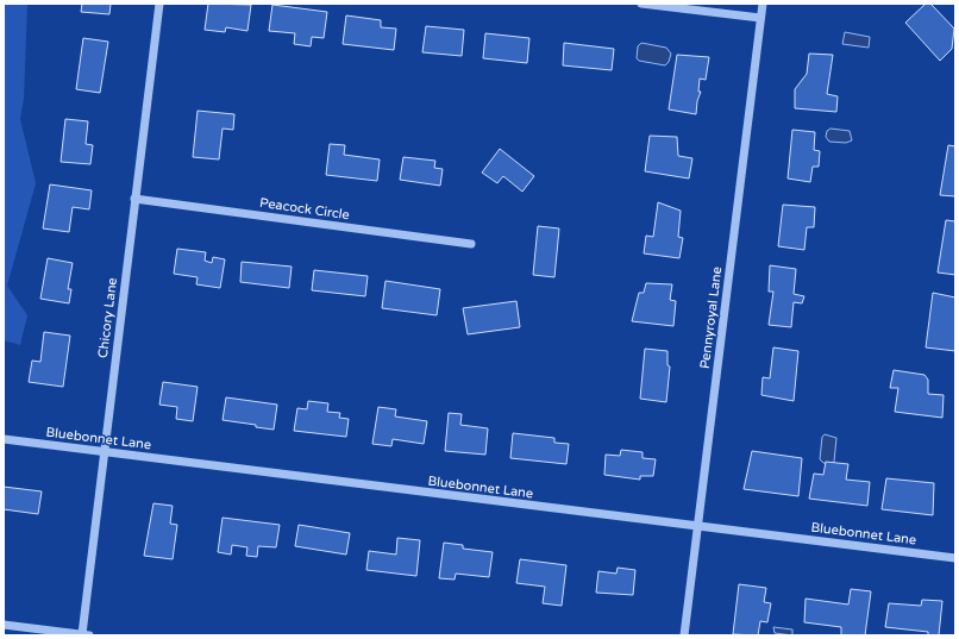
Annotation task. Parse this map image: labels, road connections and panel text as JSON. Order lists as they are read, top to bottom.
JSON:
{
  "streets": {
    "street": [
      "Peacock Circle",
      "Chicory Lane",
      "Pennyroyal Lane",
      "Bluebonnet Lane"
    ]
  },
  "crossings": [
    ["Peacock Circle", "Chicory Lane"],
    ["Chicory Lane", "Bluebonnet Lane"],
    ["Pennyroyal Lane", "Bluebonnet Lane"]
  ]
}
